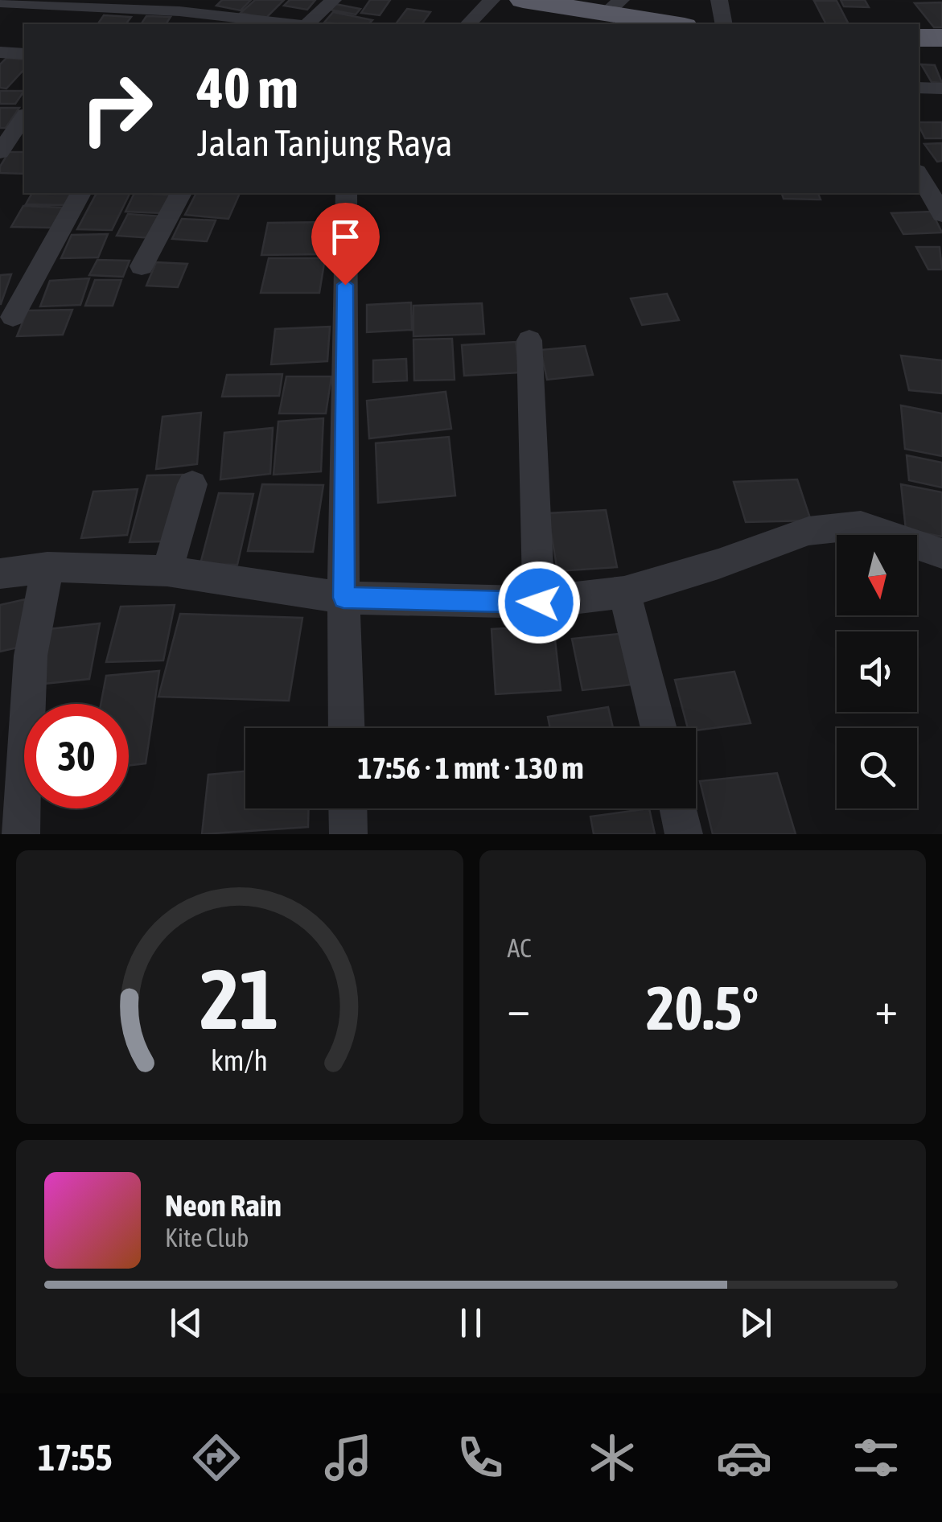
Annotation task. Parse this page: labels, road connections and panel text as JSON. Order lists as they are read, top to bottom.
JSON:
{
  "north": "bottom",
  "page": {
    "turn": ["40 m", "Jalan Tanjung Raya"],
    "limit": "30",
    "trip": "17:56 · 1 mnt · 130 m",
    "tile": "AC",
    "heat": ["−", "20.5°", "+"],
    "song": ["Neon Rain", "Kite Club"],
    "tabs": "17:55",
    "gauge": ["21", "km/h"]
  }
}
